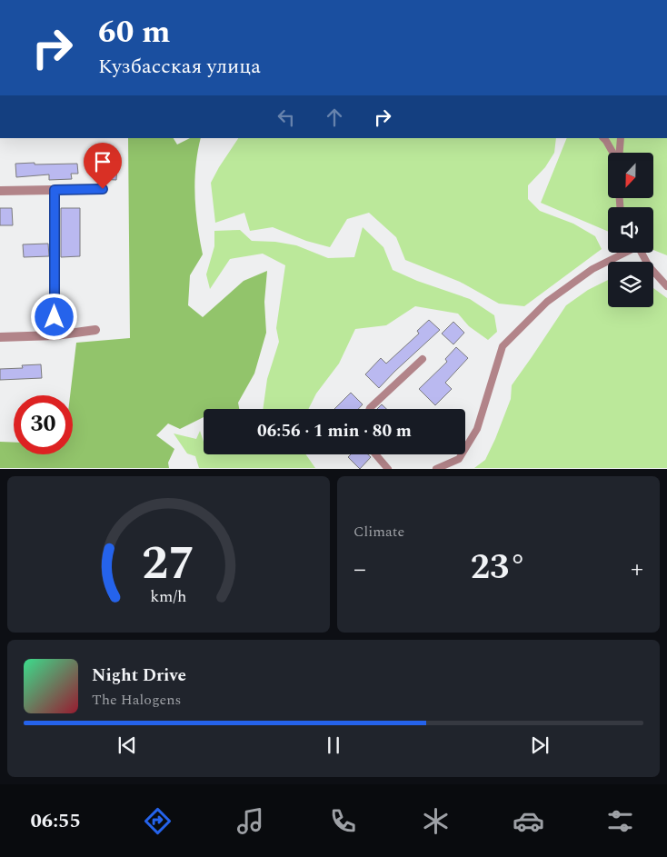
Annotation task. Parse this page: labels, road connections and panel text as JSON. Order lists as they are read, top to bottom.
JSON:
{
  "north": "bottom",
  "page": {
    "turn": ["60 m", "Кузбасская улица"],
    "limit": "30",
    "trip": "06:56 · 1 min · 80 m",
    "tile": "Climate",
    "heat": ["−", "23°", "+"],
    "song": ["Night Drive", "The Halogens"],
    "tabs": "06:55",
    "gauge": ["27", "km/h"]
  }
}
